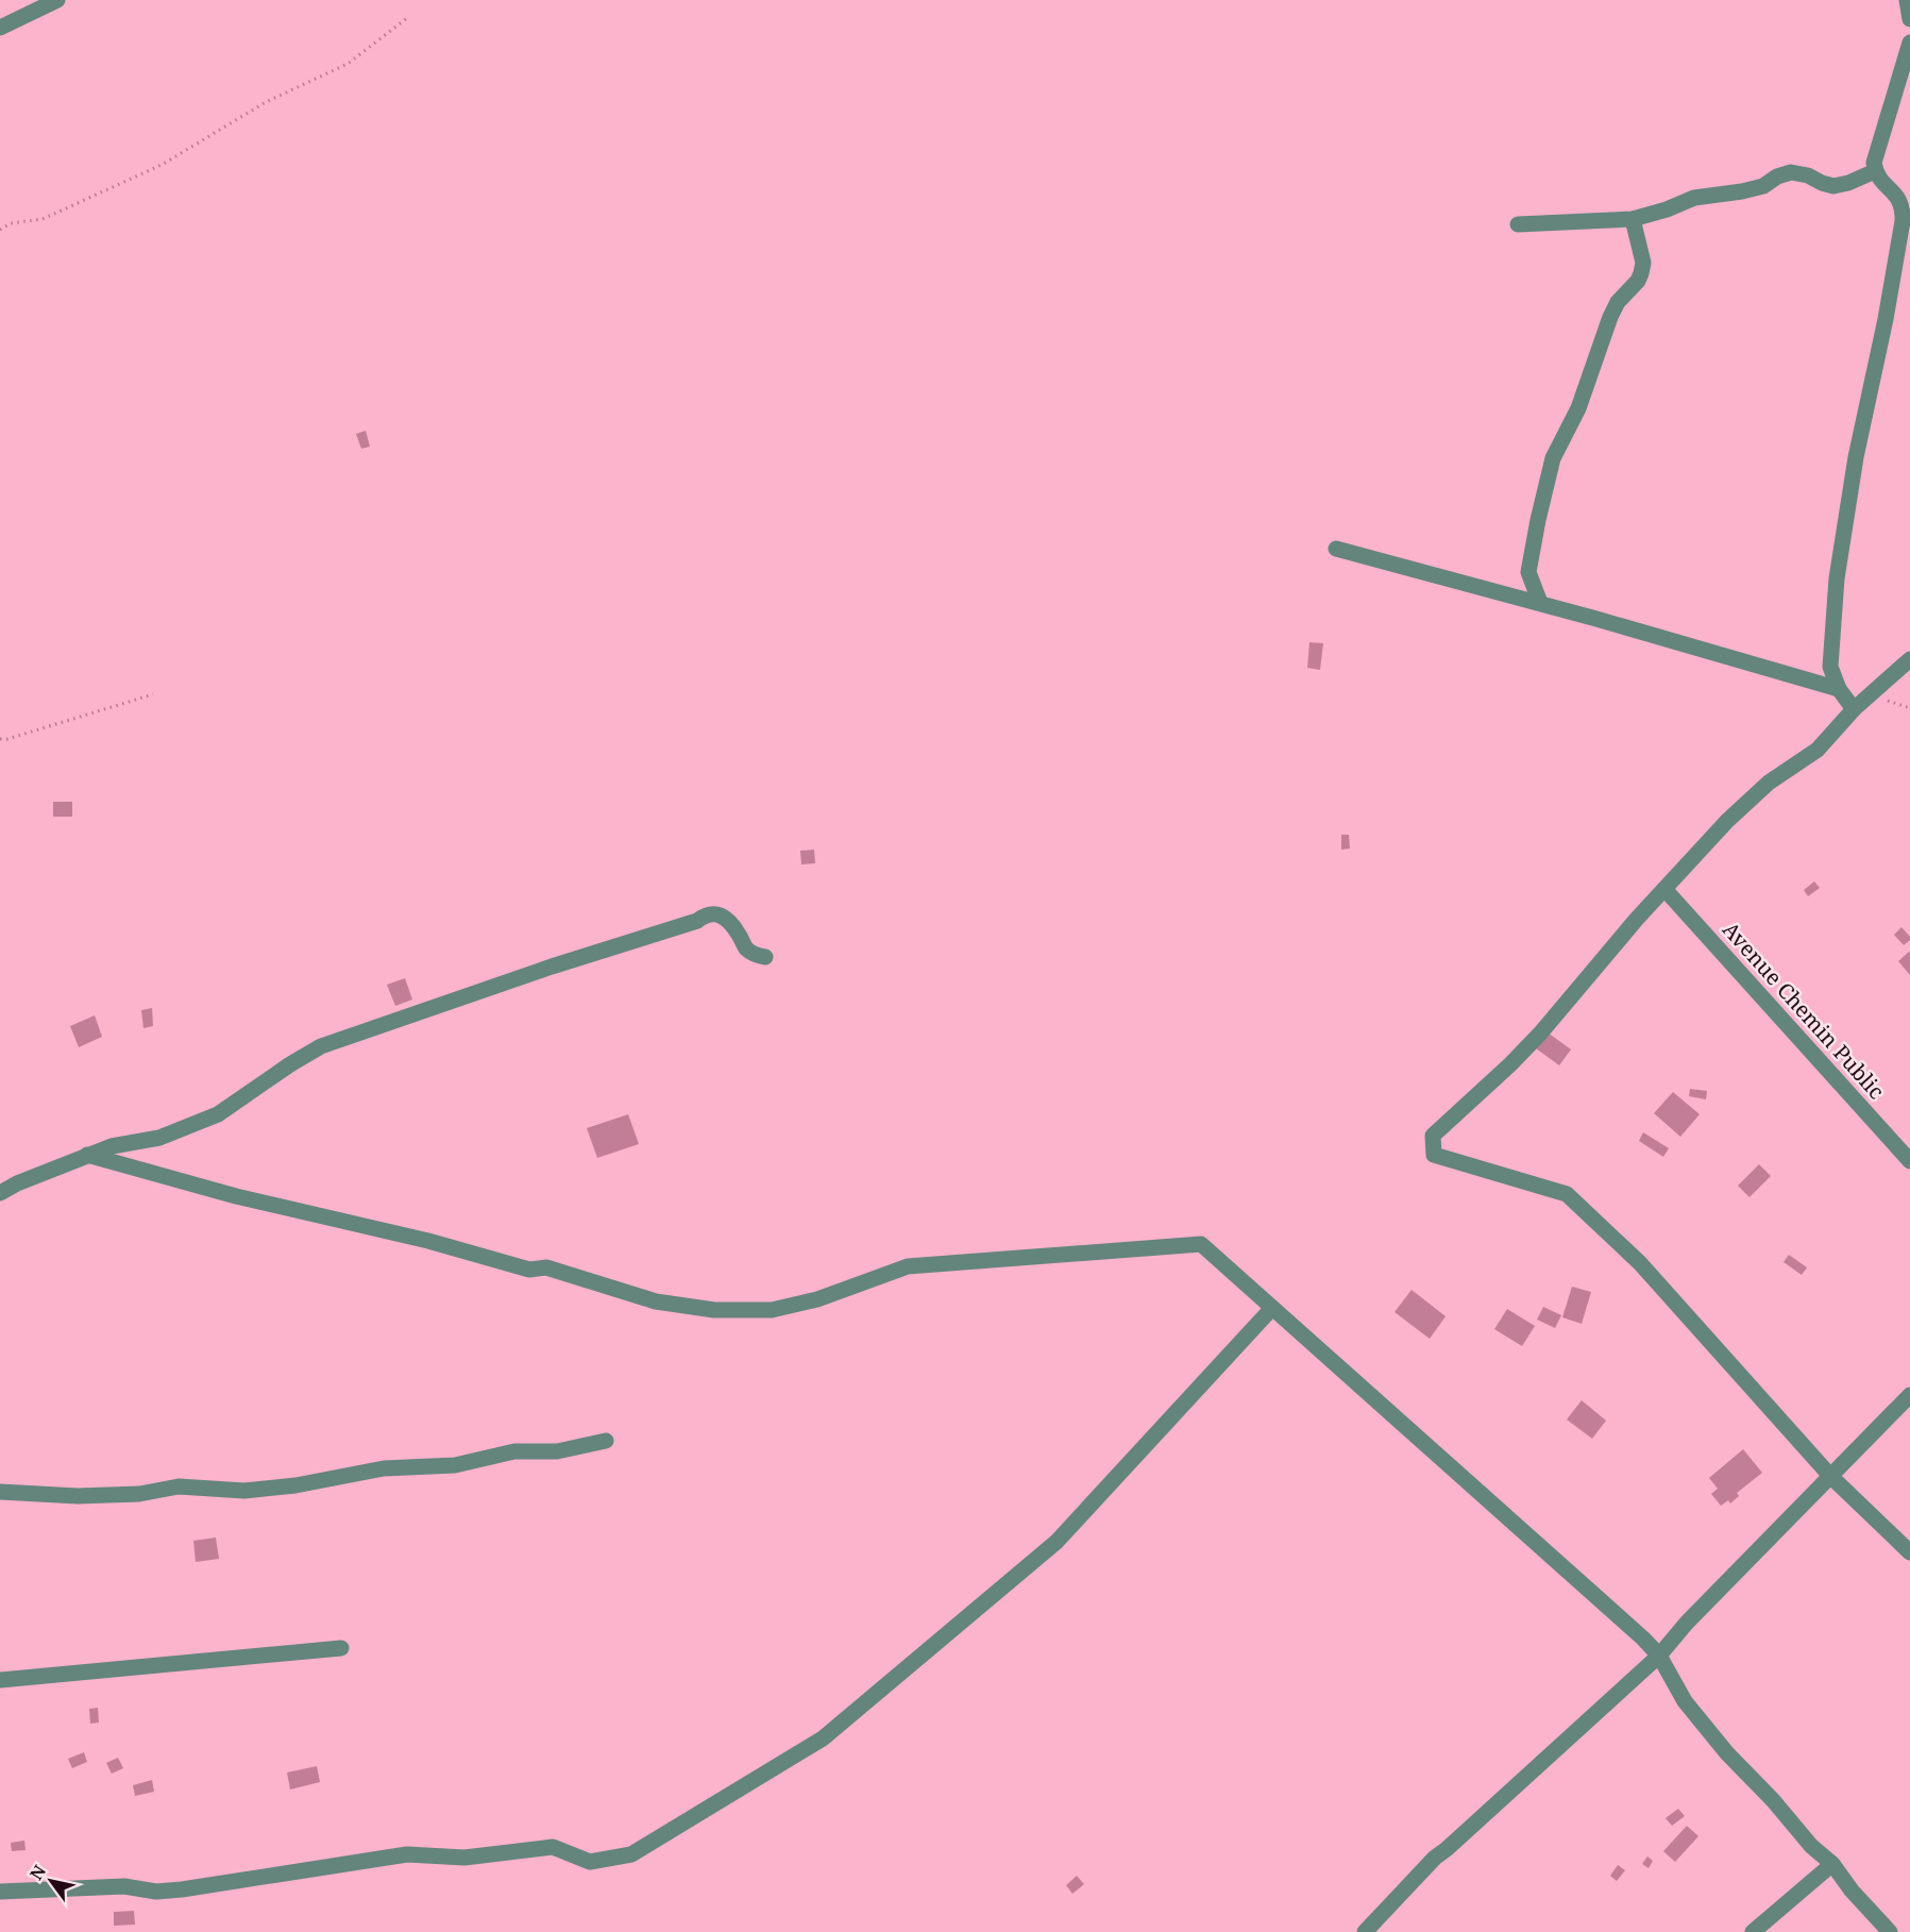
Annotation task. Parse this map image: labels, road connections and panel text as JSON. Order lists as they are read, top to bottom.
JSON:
{
  "streets": {
    "street": ["Avenue Chemin Public"]
  },
  "north": "top left"
}
